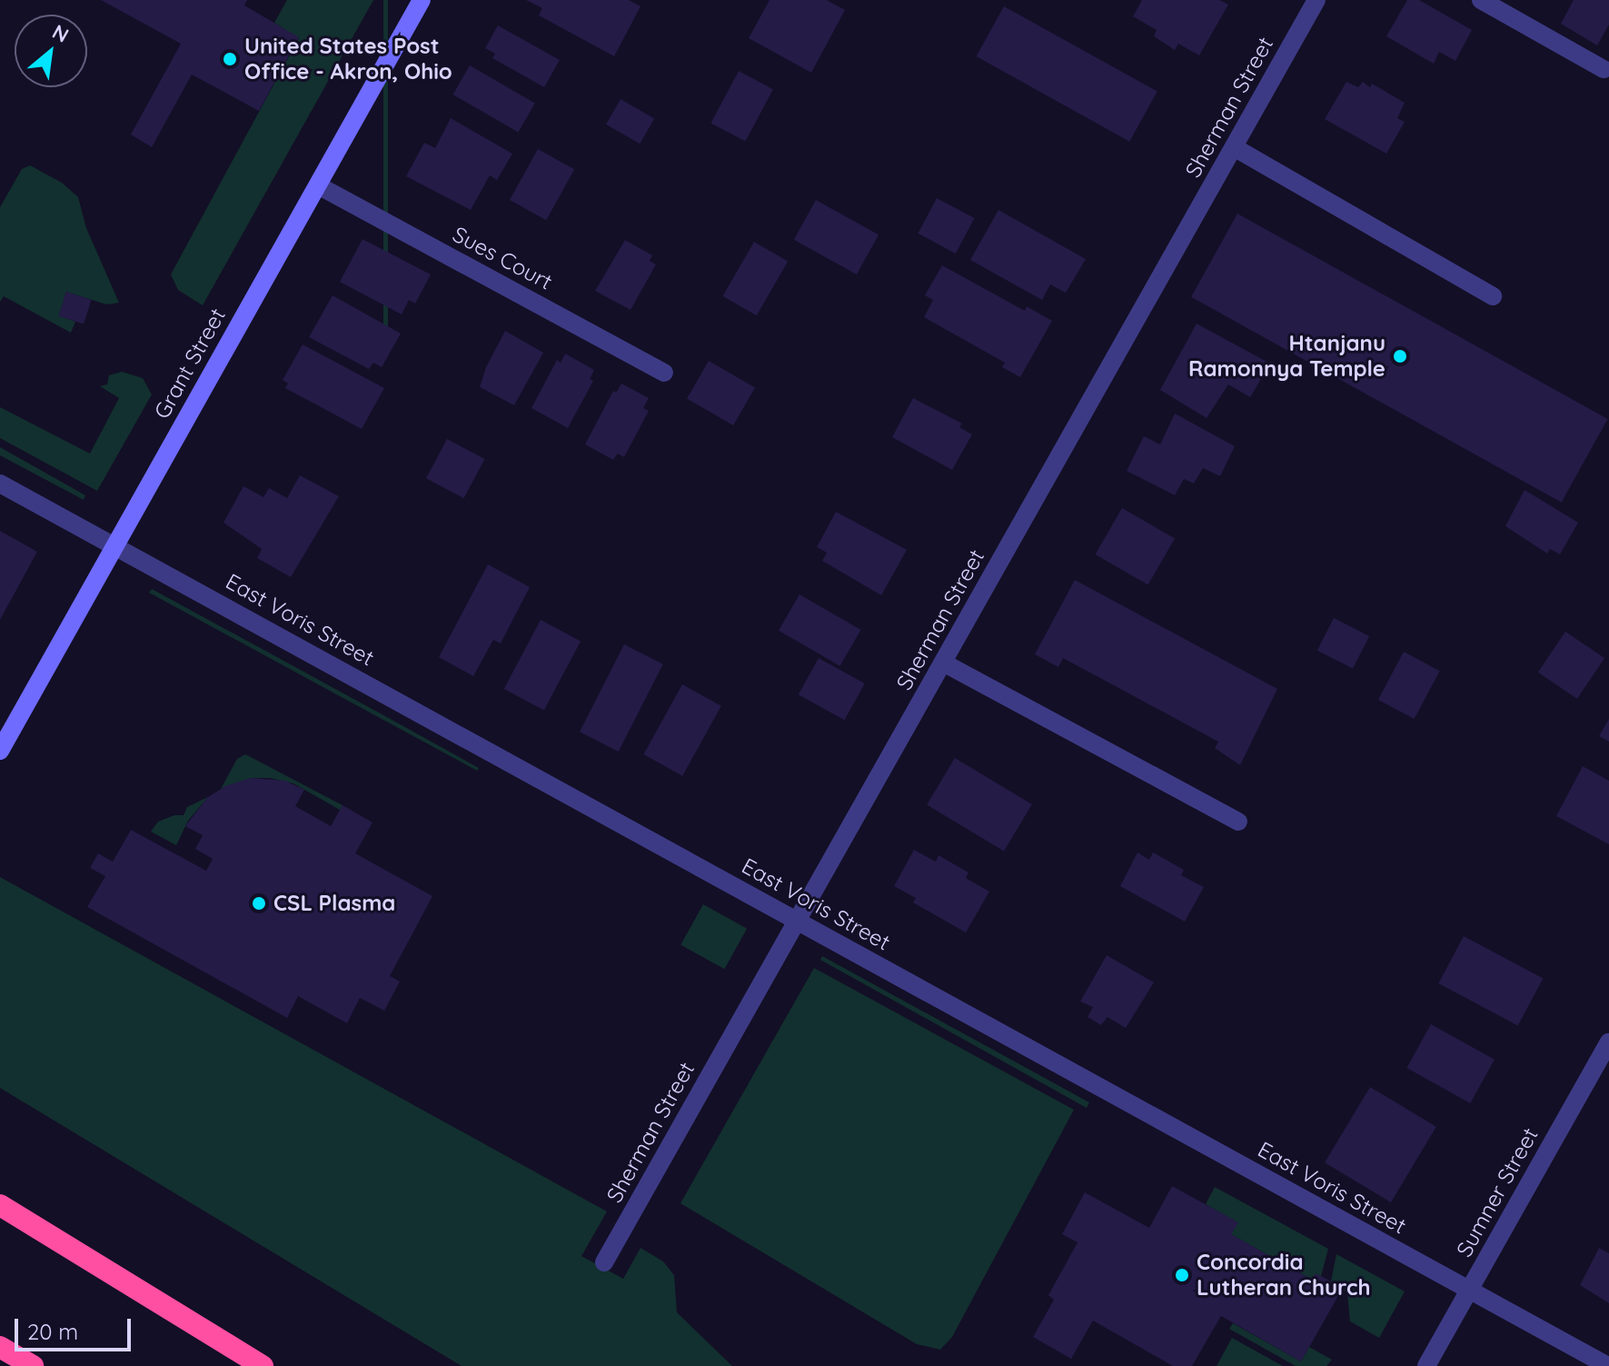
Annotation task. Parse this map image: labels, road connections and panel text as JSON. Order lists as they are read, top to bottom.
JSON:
{
  "streets": {
    "main road": ["Grant Street"],
    "street": [
      "Sherman Street",
      "Sues Court",
      "East Voris Street",
      "Sumner Street"
    ]
  },
  "crossings": [
    ["Sherman Street", "East Voris Street"],
    ["Sues Court", "Grant Street"],
    ["Grant Street", "East Voris Street"],
    ["East Voris Street", "Sumner Street"]
  ],
  "places": [
    "United States Post Office - Akron, Ohio",
    "Htanjanu Ramonnya Temple",
    "CSL Plasma",
    "Concordia Lutheran Church"
  ],
  "scale_bar": "20 m",
  "north": "top right"
}
